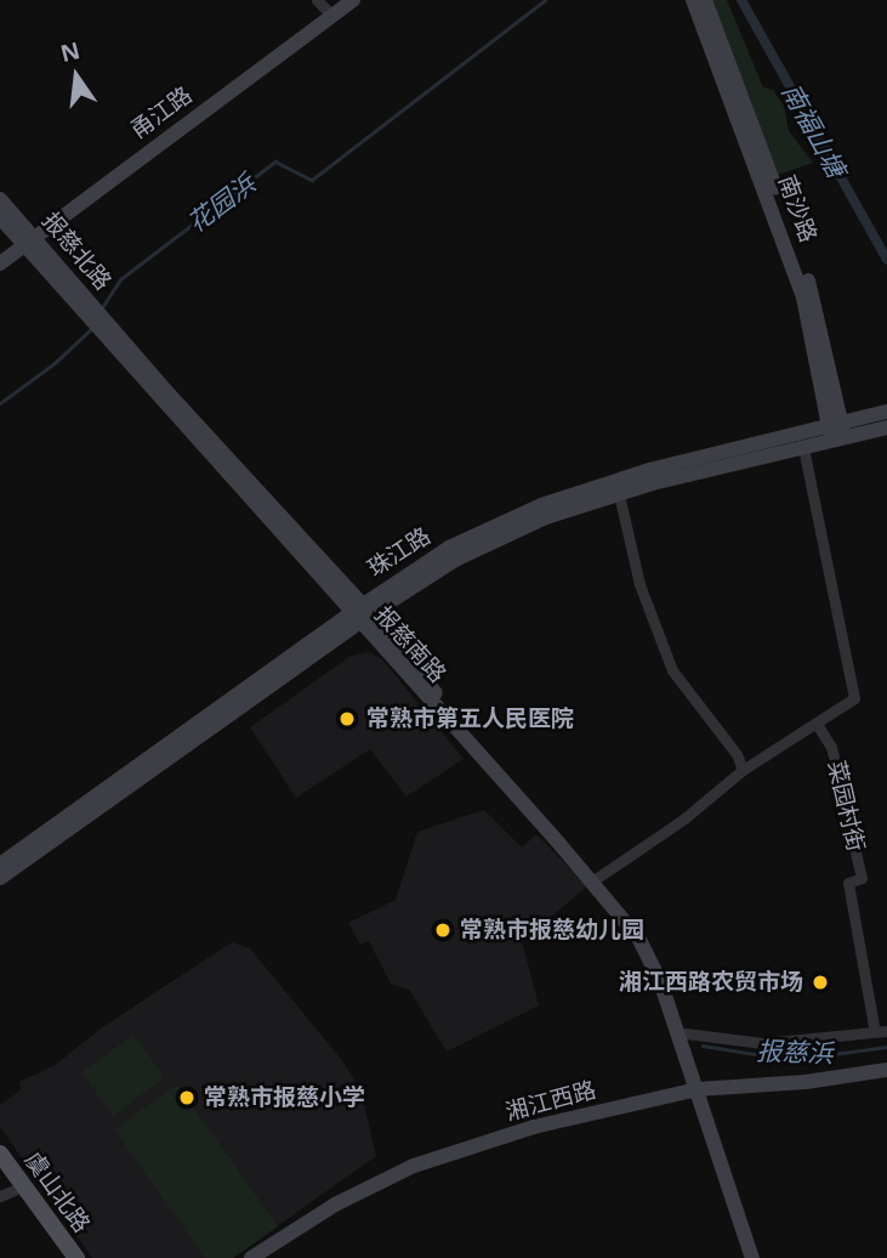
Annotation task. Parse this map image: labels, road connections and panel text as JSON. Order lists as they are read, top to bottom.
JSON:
{
  "streets": {
    "main road": [
      "甬江路",
      "南沙路",
      "报慈北路",
      "珠江路",
      "报慈南路",
      "湘江西路",
      "虞山北路"
    ],
    "street": ["菜园村街"]
  },
  "crossings": [
    ["甬江路", "报慈北路"],
    ["南沙路", "珠江路"],
    ["报慈北路", "报慈南路"],
    ["珠江路", "报慈南路"],
    ["报慈南路", "湘江西路"]
  ],
  "water": ["南福山塘", "花园浜", "报慈浜"],
  "places": [
    "常熟市第五人民医院",
    "常熟市报慈幼儿园",
    "湘江西路农贸市场",
    "常熟市报慈小学"
  ],
  "north": "top"
}
